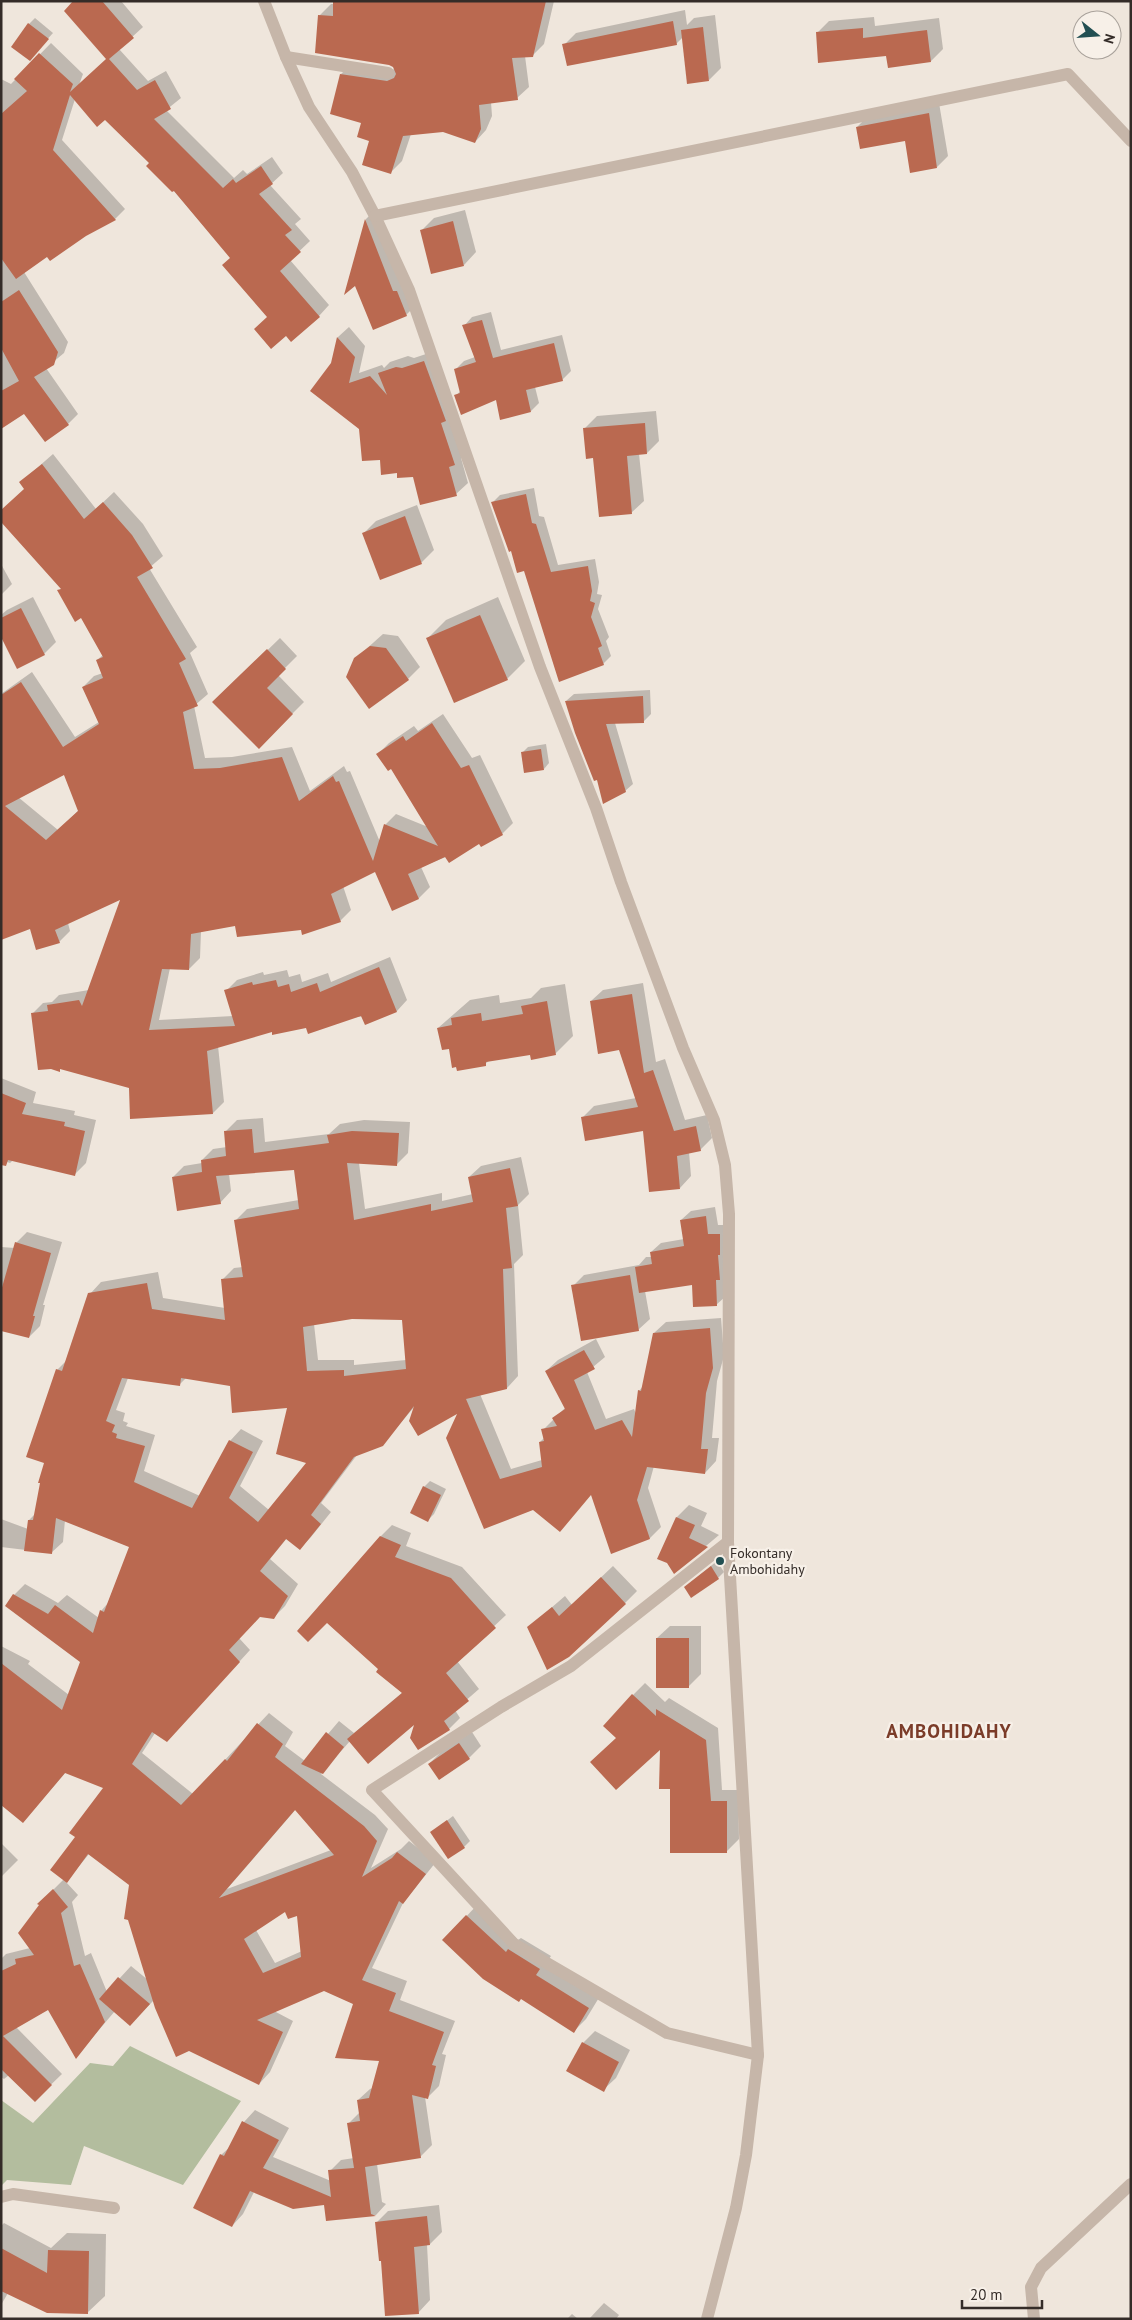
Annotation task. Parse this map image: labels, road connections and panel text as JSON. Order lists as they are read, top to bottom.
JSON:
{
  "districts": ["AMBOHIDAHY"],
  "places": ["Fokontany Ambohidahy"],
  "scale_bar": "20 m",
  "north": "right"
}
